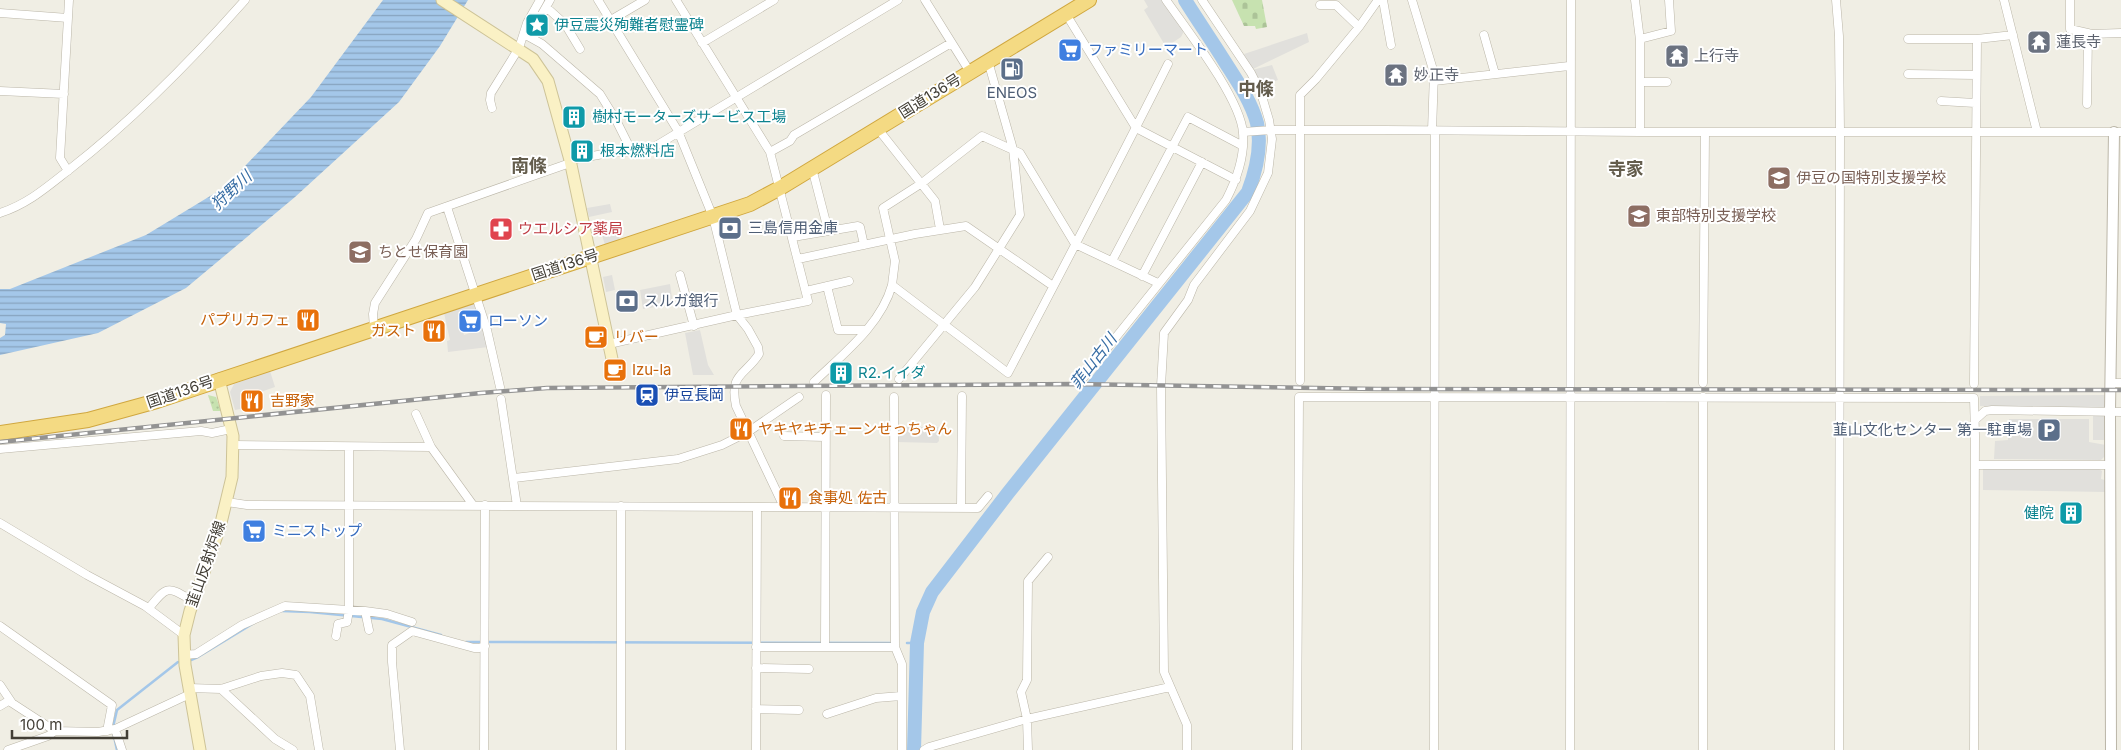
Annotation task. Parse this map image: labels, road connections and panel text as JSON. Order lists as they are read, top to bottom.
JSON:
{
  "streets": {
    "highway": ["国道136号"],
    "main road": ["韮山反射炉線"]
  },
  "crossings": [
    ["国道136号", "韮山反射炉線"]
  ],
  "districts": ["中條", "南條", "寺家"],
  "water": ["狩野川", "菲山古川"],
  "places": {
    "place": ["伊豆震災殉難者慰霊碑"],
    "temple": ["蓮長寺", "上行寺", "妙正寺"],
    "supermarket": ["ファミリーマート", "ローソン", "ミニストップ"],
    "fuel station": ["ENEOS"],
    "building": [
      "樹村モーターズサービス工場",
      "根本燃料店",
      "R2.イイダ",
      "健院"
    ],
    "school or university": ["伊豆の国特別支援学校", "東部特別支援学校", "ちとせ保育園"],
    "bank": ["三島信用金庫", "スルガ銀行"],
    "pharmacy": ["ウエルシア薬局"],
    "restaurant": [
      "パプリカフェ",
      "ガスト",
      "吉野家",
      "ヤキヤキチェーンせっちゃん",
      "食事処 佐古"
    ],
    "cafe": ["リバー", "Izu-la"],
    "station": ["伊豆長岡"],
    "parking": ["韮山文化センター 第一駐車場"]
  },
  "scale_bar": "100 m"
}
